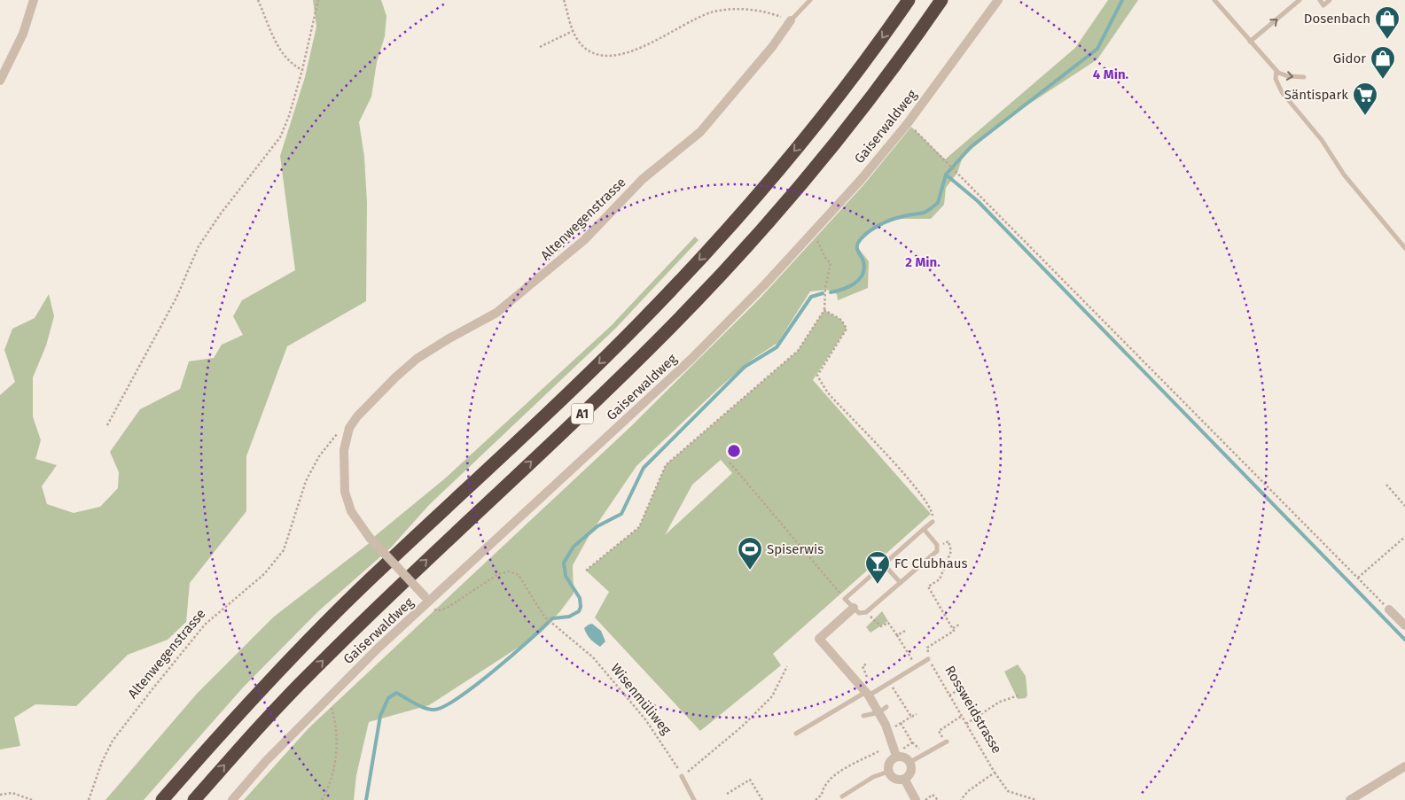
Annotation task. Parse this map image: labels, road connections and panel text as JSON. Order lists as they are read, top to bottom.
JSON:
{
  "streets": {
    "highway": ["A1"],
    "street": ["Gaiserwaldweg", "Altenwegenstrasse"],
    "lane": ["Rossweidstrasse"],
    "path": ["Wisenmüliweg"]
  },
  "crossings": [
    ["Gaiserwaldweg", "Altenwegenstrasse"],
    ["Gaiserwaldweg", "Wisenmüliweg"],
    ["Altenwegenstrasse", "Wisenmüliweg"]
  ],
  "places": {
    "shop": ["Dosenbach", "Gidor"],
    "supermarket": ["Säntispark"],
    "sports": ["Spiserwis"],
    "bar": ["FC Clubhaus"]
  },
  "rings": ["4 Min.", "2 Min."]
}
